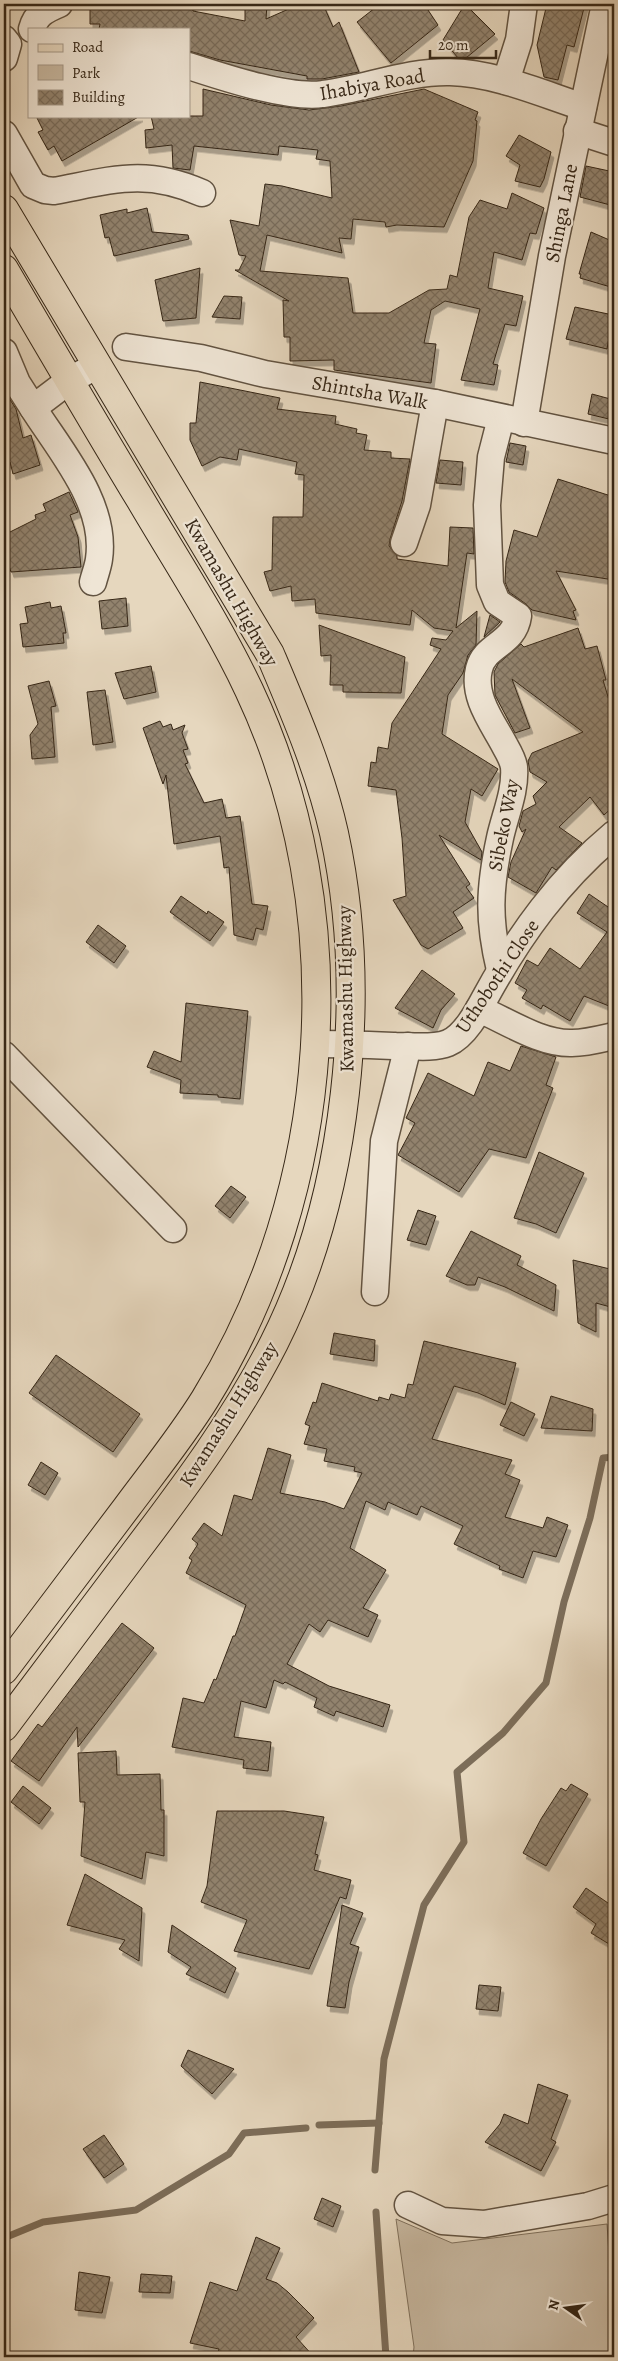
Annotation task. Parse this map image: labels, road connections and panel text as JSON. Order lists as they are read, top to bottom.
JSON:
{
  "streets": {
    "main road": ["Kwamashu Highway"],
    "street": [
      "Ihabiya Road",
      "Shinga Lane",
      "Shintsha Walk",
      "Sibeko Way",
      "Uthobothi Close"
    ]
  },
  "crossings": [
    ["Ihabiya Road", "Shinga Lane"],
    ["Shinga Lane", "Shintsha Walk"],
    ["Shinga Lane", "Sibeko Way"],
    ["Shintsha Walk", "Sibeko Way"],
    ["Kwamashu Highway", "Uthobothi Close"],
    ["Sibeko Way", "Uthobothi Close"]
  ],
  "legend": ["Road", "Park", "Building"],
  "scale_bar": "20 m",
  "north": "left"
}
